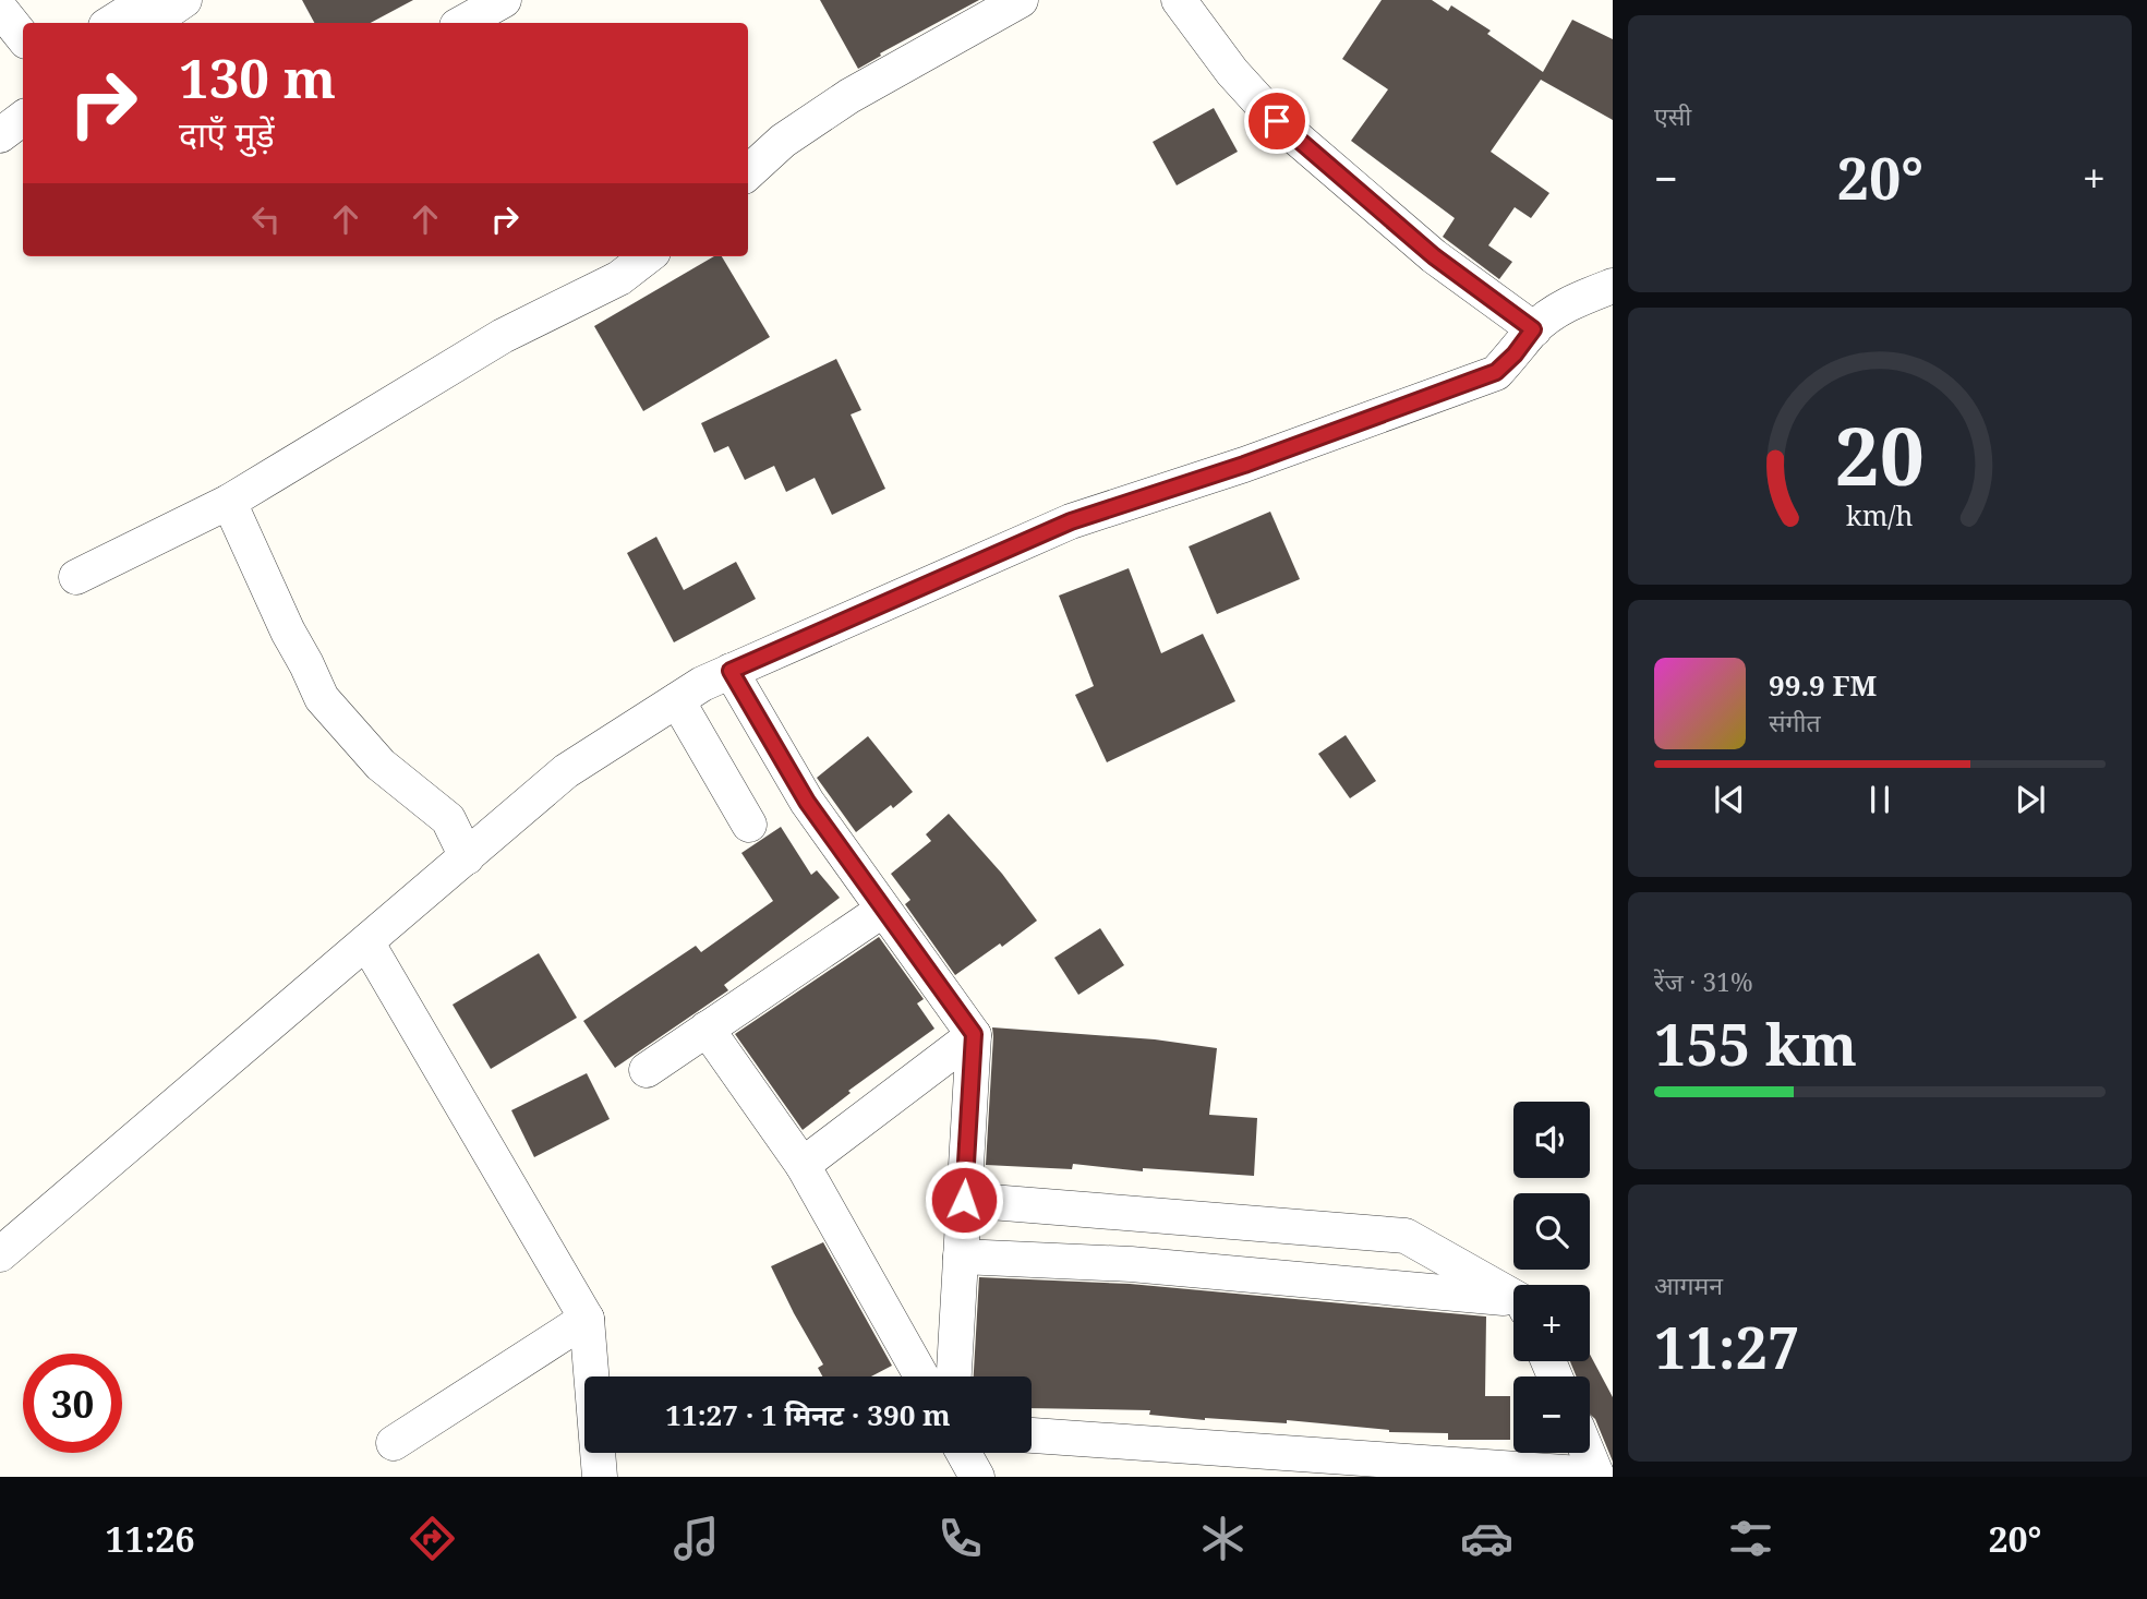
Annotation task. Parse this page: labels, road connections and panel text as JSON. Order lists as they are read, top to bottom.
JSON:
{
  "page": {
    "tile": [
      "एसी",
      ["रेंज · 31%", "155 km"],
      ["आगमन", "11:27"]
    ],
    "turn": ["130 m", "दाएँ मुड़ें"],
    "heat": ["−", "20°", "+"],
    "song": ["99.9 FM", "संगीत"],
    "map_buttons": ["+", "−"],
    "limit": "30",
    "trip": "11:27 · 1 मिनट · 390 m",
    "tabs": ["11:26", "20°"],
    "gauge": ["20", "km/h"]
  }
}
